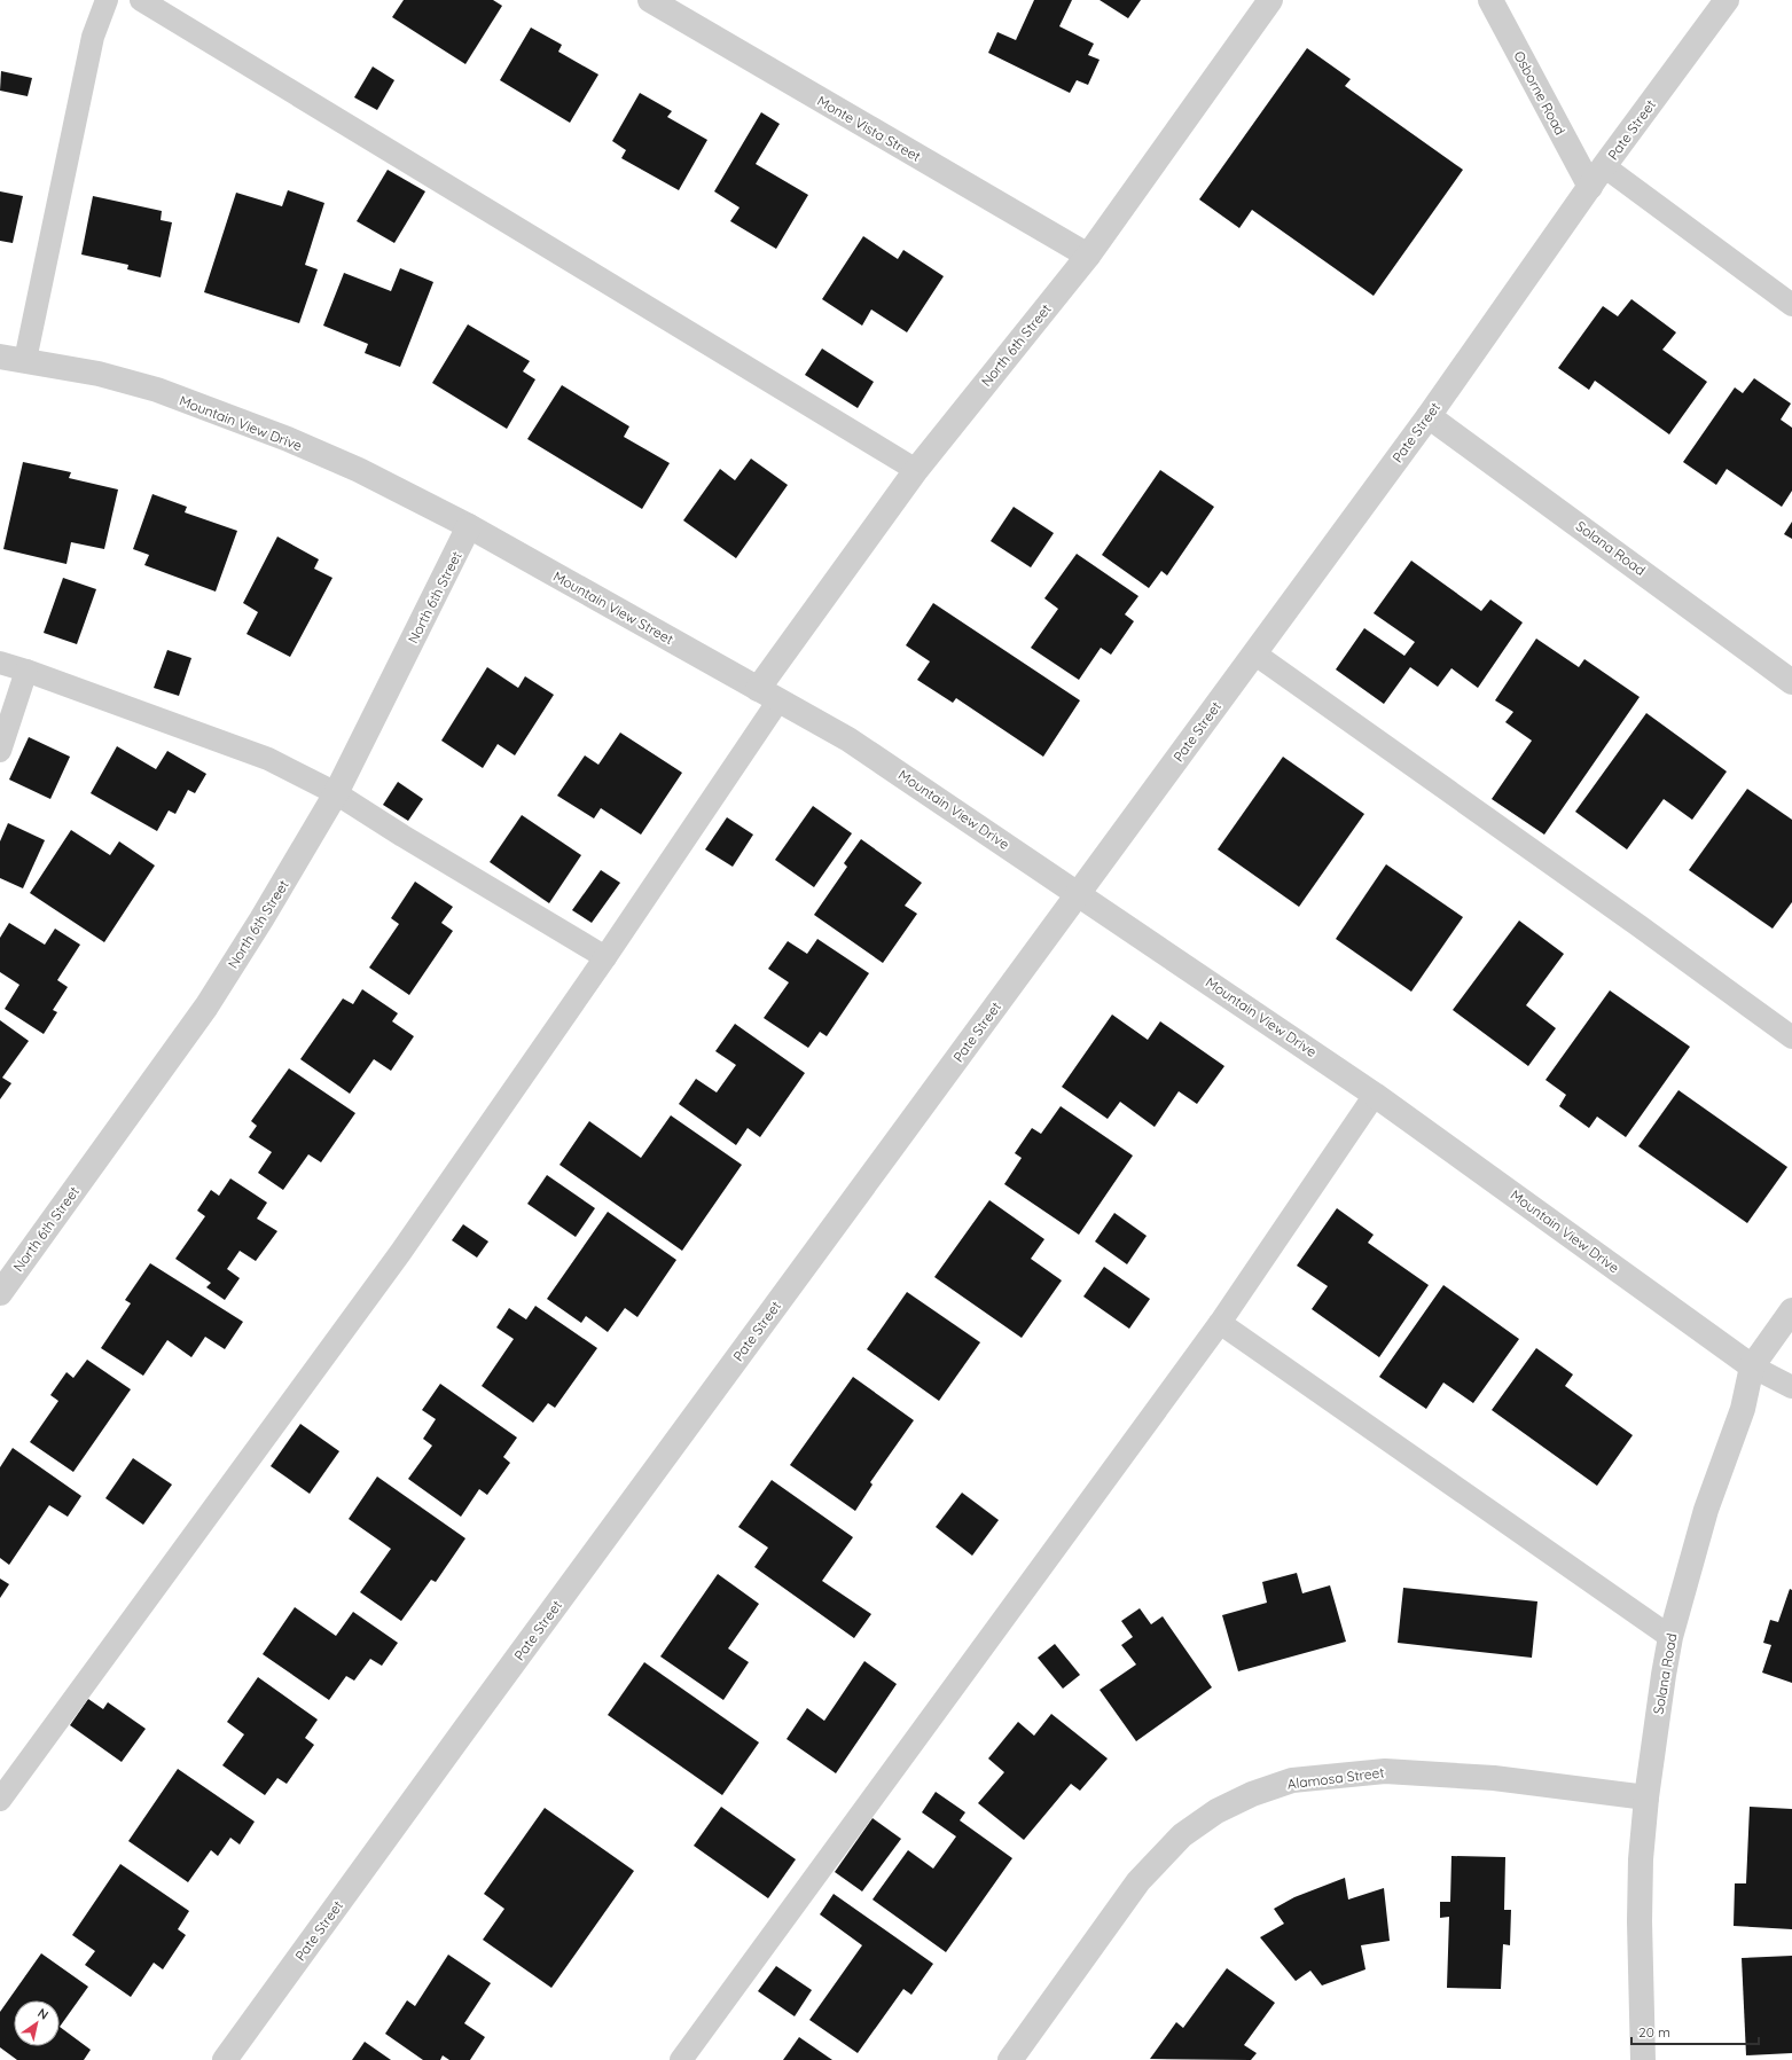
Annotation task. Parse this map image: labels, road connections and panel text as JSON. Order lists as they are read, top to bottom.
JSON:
{
  "streets": {
    "street": [
      "Osborne Road",
      "Monte Vista Street",
      "Pate Street",
      "North 6th Street",
      "Mountain View Drive",
      "Solana Road",
      "Mountain View Street",
      "Alamosa Street"
    ]
  },
  "crossings": [
    ["Osborne Road", "Pate Street"],
    ["Monte Vista Street", "North 6th Street"],
    ["Pate Street", "Mountain View Drive"],
    ["Pate Street", "Solana Road"],
    ["North 6th Street", "Mountain View Drive"],
    ["North 6th Street", "Mountain View Street"],
    ["Mountain View Drive", "Solana Road"],
    ["Mountain View Drive", "Mountain View Street"],
    ["Solana Road", "Alamosa Street"]
  ],
  "scale_bar": "20 m",
  "north": "top right"
}
